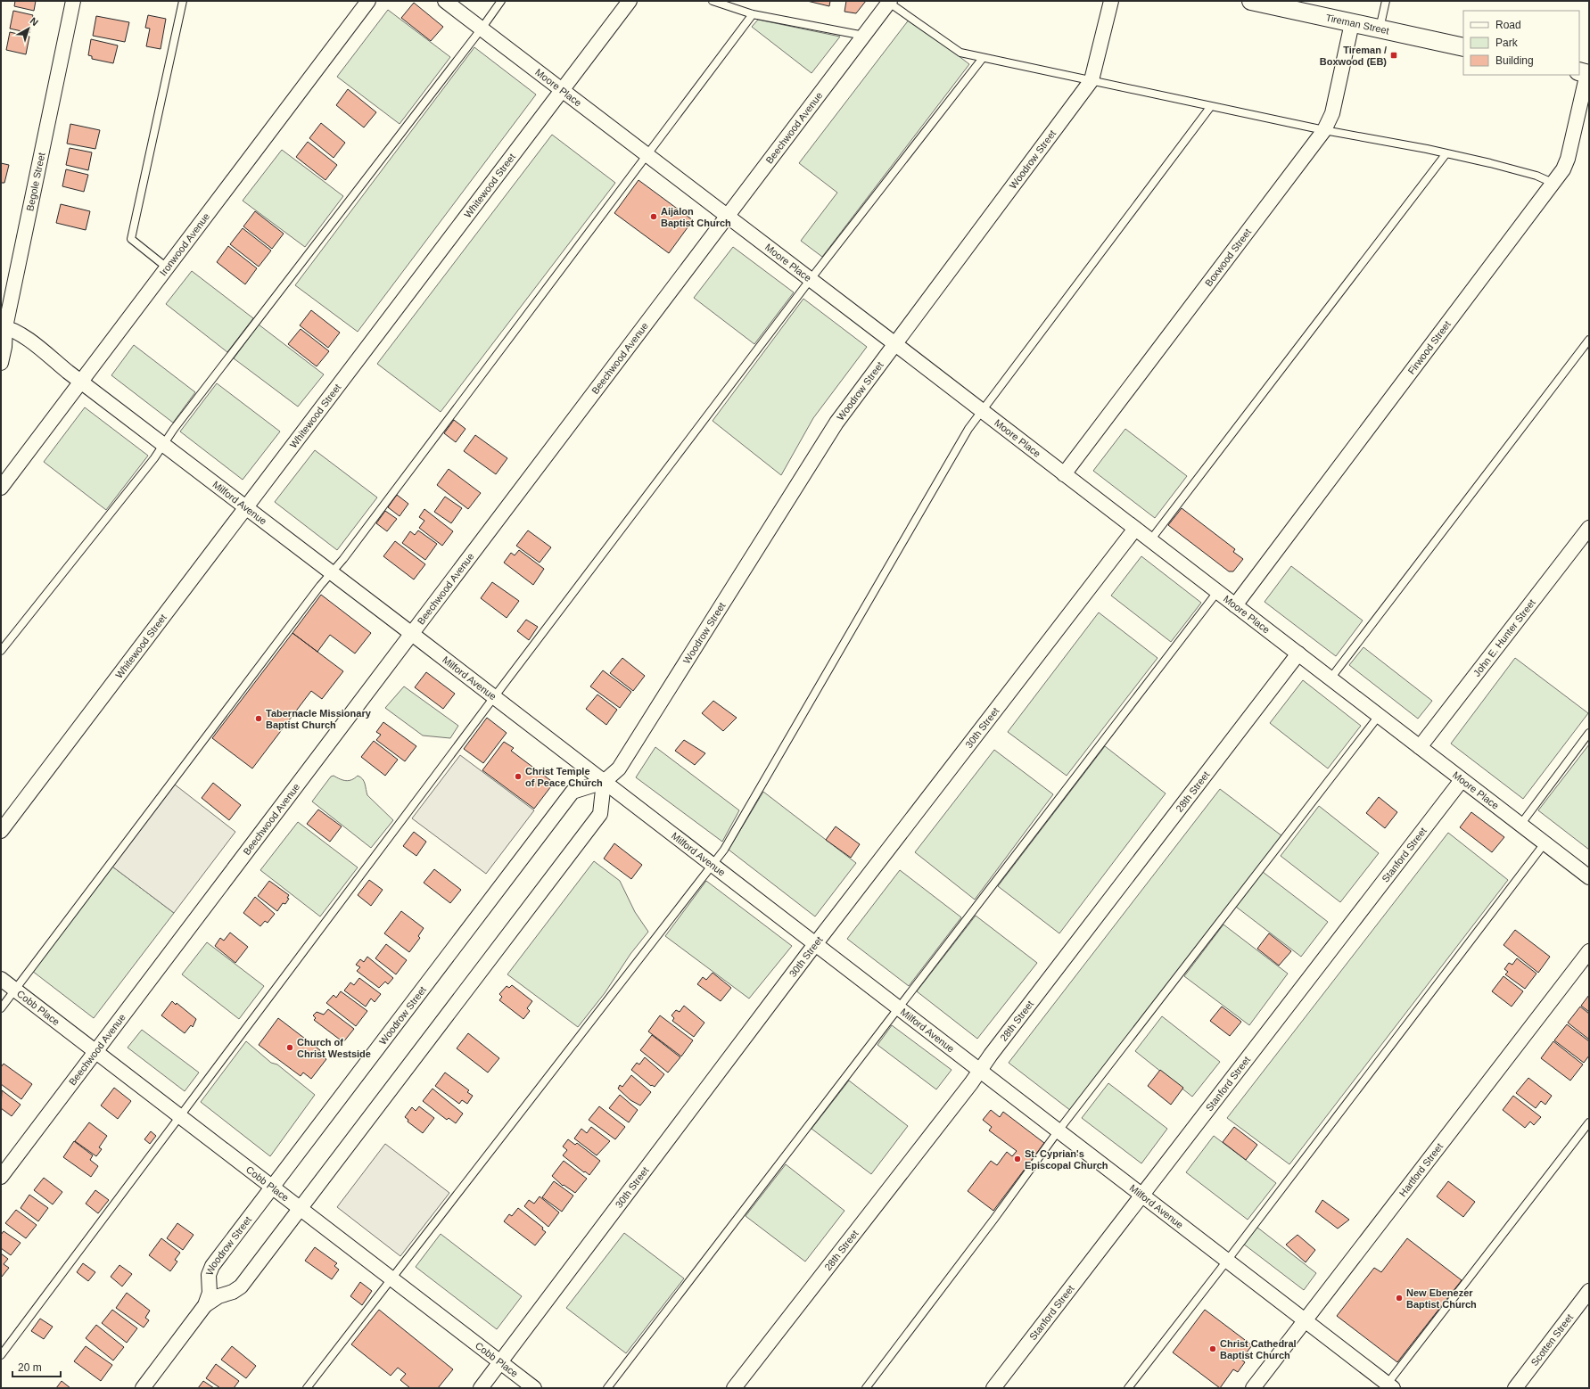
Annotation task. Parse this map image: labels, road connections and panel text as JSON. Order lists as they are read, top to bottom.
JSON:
{
  "streets": {
    "street": [
      "Tireman Street",
      "Moore Place",
      "Beechwood Avenue",
      "Woodrow Street",
      "Begole Street",
      "Whitewood Street",
      "Ironwood Avenue",
      "Boxwood Street",
      "Firwood Street",
      "Milford Avenue",
      "John E. Hunter Street",
      "30th Street",
      "28th Street",
      "Stanford Street",
      "Cobb Place",
      "Hartford Street",
      "Scotten Street"
    ]
  },
  "crossings": [
    ["Tireman Street", "Boxwood Street"],
    ["Moore Place", "Beechwood Avenue"],
    ["Moore Place", "Woodrow Street"],
    ["Moore Place", "Whitewood Street"],
    ["Moore Place", "Boxwood Street"],
    ["Moore Place", "Firwood Street"],
    ["Moore Place", "John E. Hunter Street"],
    ["Moore Place", "30th Street"],
    ["Moore Place", "28th Street"],
    ["Moore Place", "Stanford Street"],
    ["Beechwood Avenue", "Milford Avenue"],
    ["Beechwood Avenue", "Cobb Place"],
    ["Woodrow Street", "Milford Avenue"],
    ["Woodrow Street", "Cobb Place"],
    ["Begole Street", "Milford Avenue"],
    ["Whitewood Street", "Milford Avenue"],
    ["Ironwood Avenue", "Milford Avenue"],
    ["Milford Avenue", "30th Street"],
    ["Milford Avenue", "28th Street"],
    ["Milford Avenue", "Stanford Street"],
    ["Milford Avenue", "Hartford Street"],
    ["30th Street", "Cobb Place"]
  ],
  "places": {
    "transit": ["Tireman / Boxwood (EB)"],
    "other": [
      "Aijalon Baptist Church",
      "Tabernacle Missionary Baptist Church",
      "Christ Temple of Peace Church",
      "Church of Christ Westside",
      "St. Cyprian's Episcopal Church",
      "New Ebenezer Baptist Church",
      "Christ Cathedral Baptist Church"
    ]
  },
  "legend": ["Road", "Park", "Building"],
  "scale_bar": "20 m",
  "north": "top right"
}
